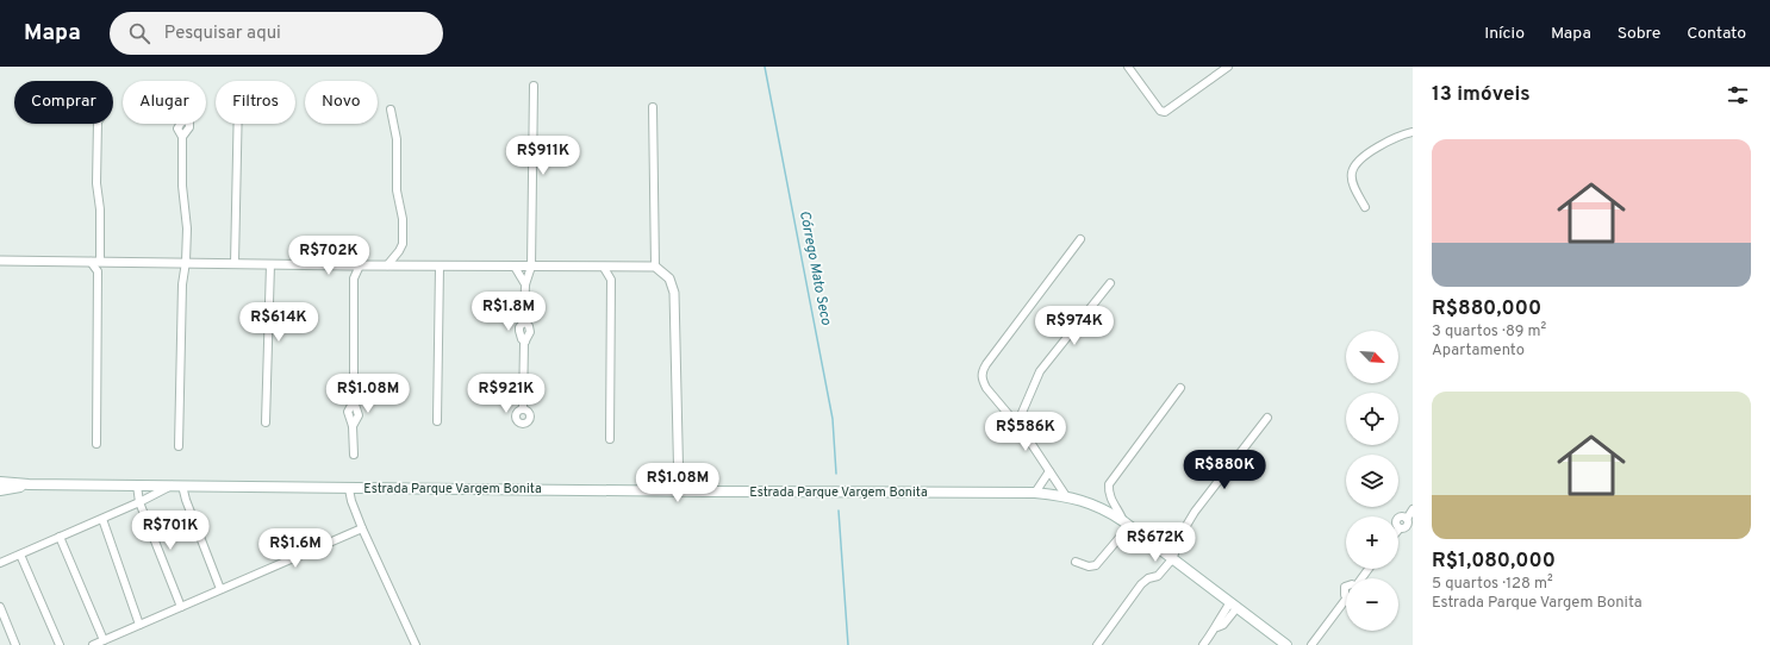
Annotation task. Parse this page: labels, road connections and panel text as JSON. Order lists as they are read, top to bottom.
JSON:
{
  "streets": {
    "main road": ["Estrada Parque Vargem Bonita"]
  },
  "water": ["Córrego Mato Seco"],
  "north": "bottom right",
  "page": {
    "header": "Mapa",
    "search": "Pesquisar aqui",
    "nav": [
      "Início",
      "Mapa",
      "Sobre",
      "Contato"
    ],
    "heading": "13 imóveis",
    "chip": [
      "Comprar",
      "Alugar",
      "Filtros",
      "Novo"
    ],
    "list": [
      {
        "name": "R$880,000",
        "note": "3 quartos · 89 m² · Apartamento"
      },
      {
        "name": "R$1,080,000",
        "note": "5 quartos · 128 m² · Estrada Parque Vargem Bonita"
      }
    ],
    "price": [
      "R$911K",
      "R$702K",
      "R$1.8M",
      "R$614K",
      "R$974K",
      "R$1.08M",
      "R$921K",
      "R$586K",
      "R$880K",
      "R$1.08M",
      "R$701K",
      "R$672K",
      "R$1.6M"
    ],
    "map_buttons": ["+", "−"]
  }
}
